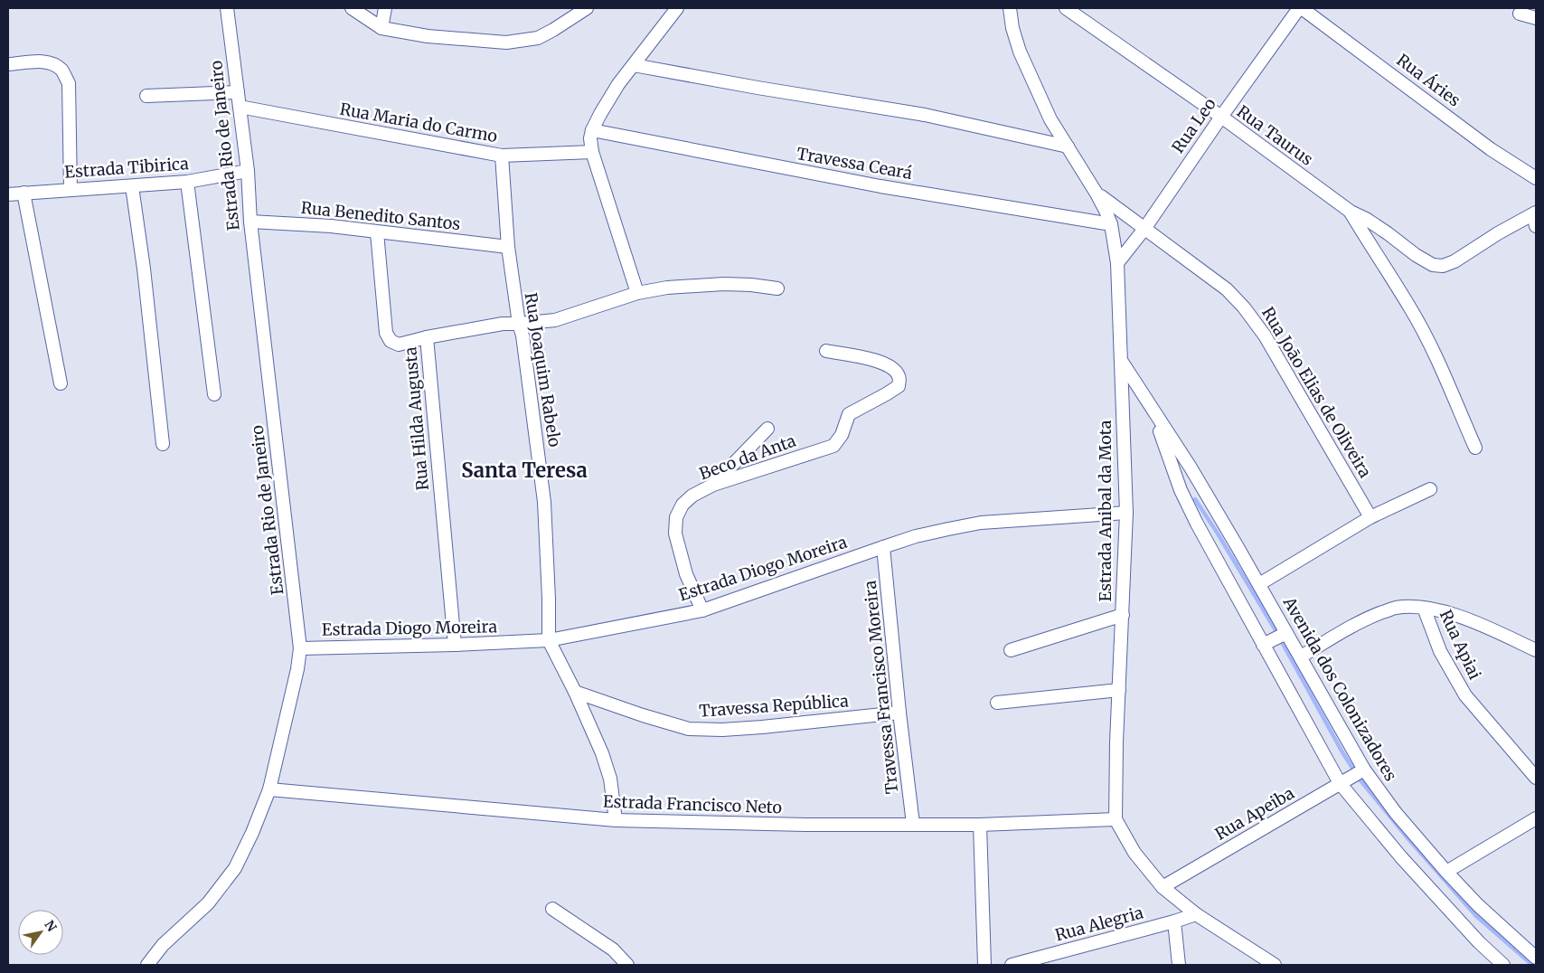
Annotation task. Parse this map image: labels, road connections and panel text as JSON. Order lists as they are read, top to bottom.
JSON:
{
  "streets": {
    "street": [
      "Rua Áries",
      "Rua Maria do Carmo",
      "Rua Leo",
      "Rua Taurus",
      "Estrada Rio de Janeiro",
      "Travessa Ceará",
      "Estrada Tibirica",
      "Rua Benedito Santos",
      "Rua Joaquim Rabelo",
      "Rua Joāo Elias de Oliveira",
      "Rua Hilda Augusta",
      "Beco da Anta",
      "Estrada Anibal da Mota",
      "Estrada Diogo Moreira",
      "Rua Apiai",
      "Travessa Francisco Moreira",
      "Avenida dos Colonizadores",
      "Travessa República",
      "Estrada Francisco Neto",
      "Rua Apeiba",
      "Rua Alegria"
    ]
  },
  "crossings": [
    ["Rua Áries", "Rua Leo"],
    ["Rua Maria do Carmo", "Estrada Rio de Janeiro"],
    ["Rua Maria do Carmo", "Rua Joaquim Rabelo"],
    ["Rua Leo", "Rua Taurus"],
    ["Rua Leo", "Rua Joāo Elias de Oliveira"],
    ["Rua Leo", "Estrada Anibal da Mota"],
    ["Estrada Rio de Janeiro", "Estrada Tibirica"],
    ["Estrada Rio de Janeiro", "Rua Benedito Santos"],
    ["Estrada Rio de Janeiro", "Estrada Diogo Moreira"],
    ["Estrada Rio de Janeiro", "Estrada Francisco Neto"],
    ["Travessa Ceará", "Estrada Anibal da Mota"],
    ["Rua Benedito Santos", "Rua Joaquim Rabelo"],
    ["Rua Benedito Santos", "Rua Hilda Augusta"],
    ["Rua Joaquim Rabelo", "Estrada Diogo Moreira"],
    ["Rua Joaquim Rabelo", "Travessa República"],
    ["Rua Joaquim Rabelo", "Estrada Francisco Neto"],
    ["Rua Joāo Elias de Oliveira", "Estrada Anibal da Mota"],
    ["Rua Hilda Augusta", "Estrada Diogo Moreira"],
    ["Beco da Anta", "Estrada Diogo Moreira"],
    ["Estrada Anibal da Mota", "Estrada Diogo Moreira"],
    ["Estrada Anibal da Mota", "Avenida dos Colonizadores"],
    ["Estrada Anibal da Mota", "Estrada Francisco Neto"],
    ["Estrada Diogo Moreira", "Travessa Francisco Moreira"],
    ["Travessa Francisco Moreira", "Travessa República"],
    ["Travessa Francisco Moreira", "Estrada Francisco Neto"],
    ["Avenida dos Colonizadores", "Rua Apeiba"]
  ],
  "districts": ["Santa Teresa"],
  "north": "top right"
}
